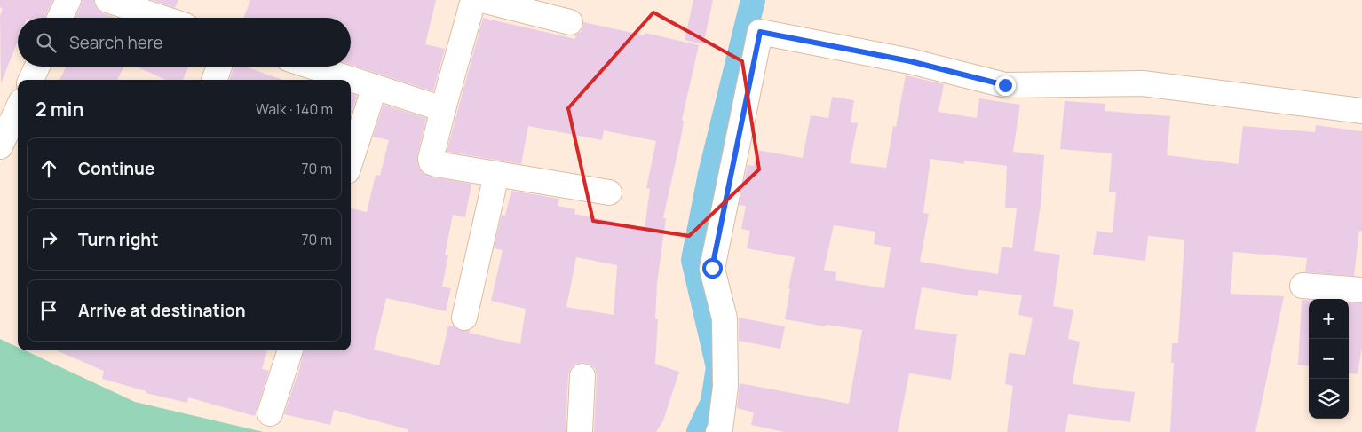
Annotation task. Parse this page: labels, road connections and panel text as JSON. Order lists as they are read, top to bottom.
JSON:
{
  "page": {
    "search": "Search here",
    "heading": ["2 min", "Walk · 140 m"],
    "list": [
      ["Continue", "70 m"],
      ["Turn right", "70 m"],
      "Arrive at destination"
    ],
    "map_buttons": ["+", "−"]
  }
}
